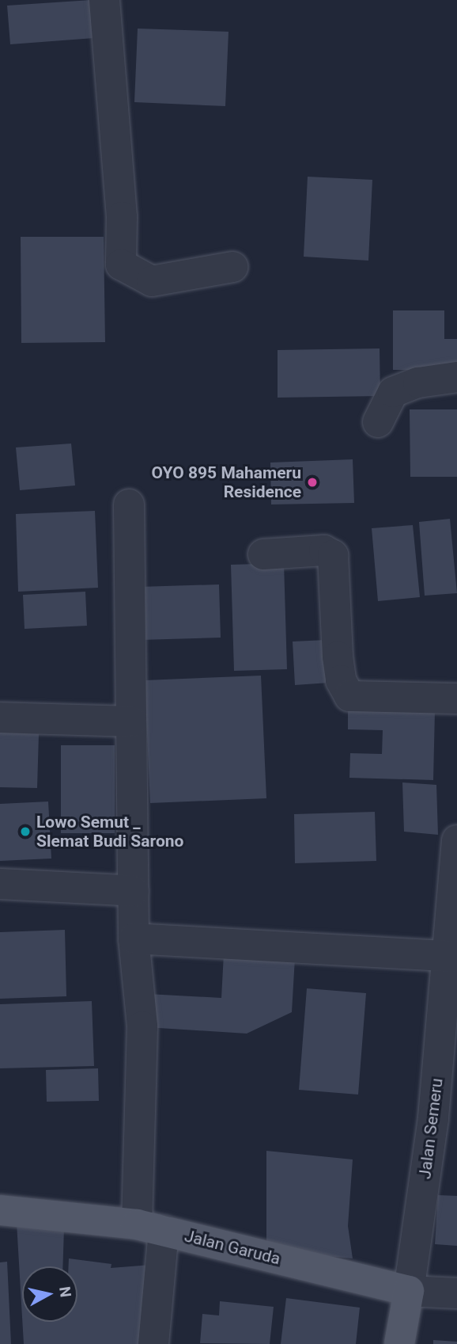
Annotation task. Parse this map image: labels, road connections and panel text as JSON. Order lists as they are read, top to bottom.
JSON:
{
  "streets": {
    "main road": ["Jalan Garuda"],
    "street": ["Jalan Semeru"]
  },
  "crossings": [
    ["Jalan Semeru", "Jalan Garuda"]
  ],
  "places": ["OYO 895 Mahameru Residence", "Lowo Semut _ Slemat Budi Sarono"],
  "north": "right"
}
